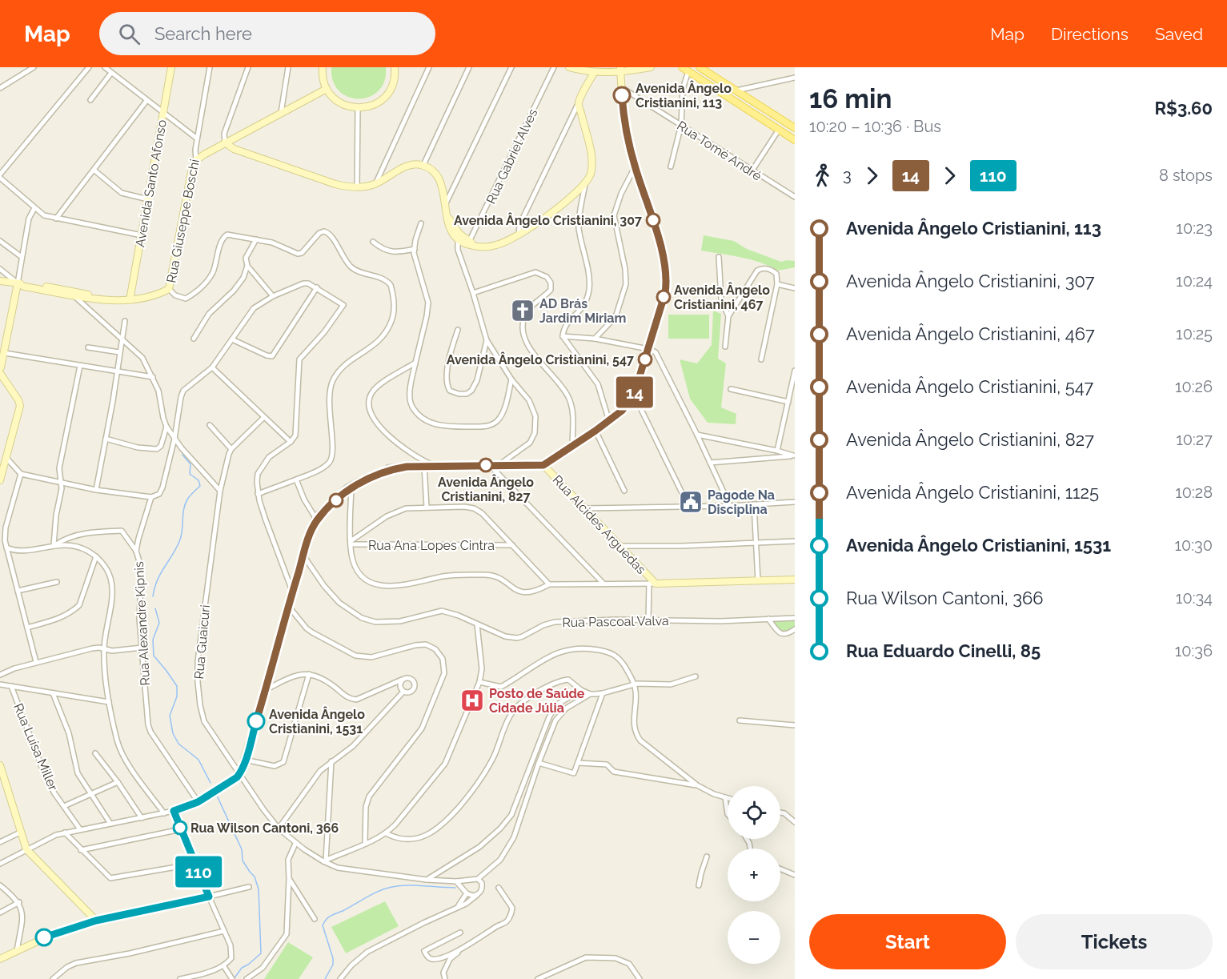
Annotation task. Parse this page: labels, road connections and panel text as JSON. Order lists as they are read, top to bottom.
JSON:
{
  "streets": {
    "street": [
      "Rua Tomé André",
      "Rua Gabriel Alves",
      "Avenida Santo Afonso",
      "Rua Giuseppe Boschi",
      "Rua Alcides Arguedas",
      "Rua Ana Lopes Cintra",
      "Rua Pascoal Valva",
      "Rua Alexandre Kipnis",
      "Rua Guaicuri",
      "Rua Luísa Miller"
    ]
  },
  "places": {
    "other": [
      "Avenida Ângelo Cristianini, 113",
      "Avenida Ângelo Cristianini, 307",
      "Avenida Ângelo Cristianini, 467",
      "Avenida Ângelo Cristianini, 547",
      "Avenida Ângelo Cristianini, 827",
      "Avenida Ângelo Cristianini, 1531",
      "Rua Wilson Cantoni, 366"
    ],
    "church": ["AD Brás Jardim Miriam"],
    "public building": ["Pagode Na Disciplina"],
    "hospital": ["Posto de Saúde Cidade Júlia"]
  },
  "lines": ["bus line 14", "bus line 110"],
  "page": {
    "header": "Map",
    "search": "Search here",
    "nav": ["Map", "Directions", "Saved"],
    "on_map": ["14", "110"],
    "heading": ["16 min", "10:20 – 10:36 · Bus", "R$3.60"],
    "legs": [
      "3",
      "14",
      "110",
      "8 stops"
    ],
    "list": [
      {
        "name": "Avenida Ângelo Cristianini, 113",
        "value": "10:23"
      },
      {
        "name": "Avenida Ângelo Cristianini, 307",
        "value": "10:24"
      },
      {
        "name": "Avenida Ângelo Cristianini, 467",
        "value": "10:25"
      },
      {
        "name": "Avenida Ângelo Cristianini, 547",
        "value": "10:26"
      },
      {
        "name": "Avenida Ângelo Cristianini, 827",
        "value": "10:27"
      },
      {
        "name": "Avenida Ângelo Cristianini, 1125",
        "value": "10:28"
      },
      {
        "name": "Avenida Ângelo Cristianini, 1531",
        "value": "10:30"
      },
      {
        "name": "Rua Wilson Cantoni, 366",
        "value": "10:34"
      },
      {
        "name": "Rua Eduardo Cinelli, 85",
        "value": "10:36"
      }
    ],
    "map_buttons": ["+", "−"],
    "buttons": ["Start", "Tickets"]
  }
}
